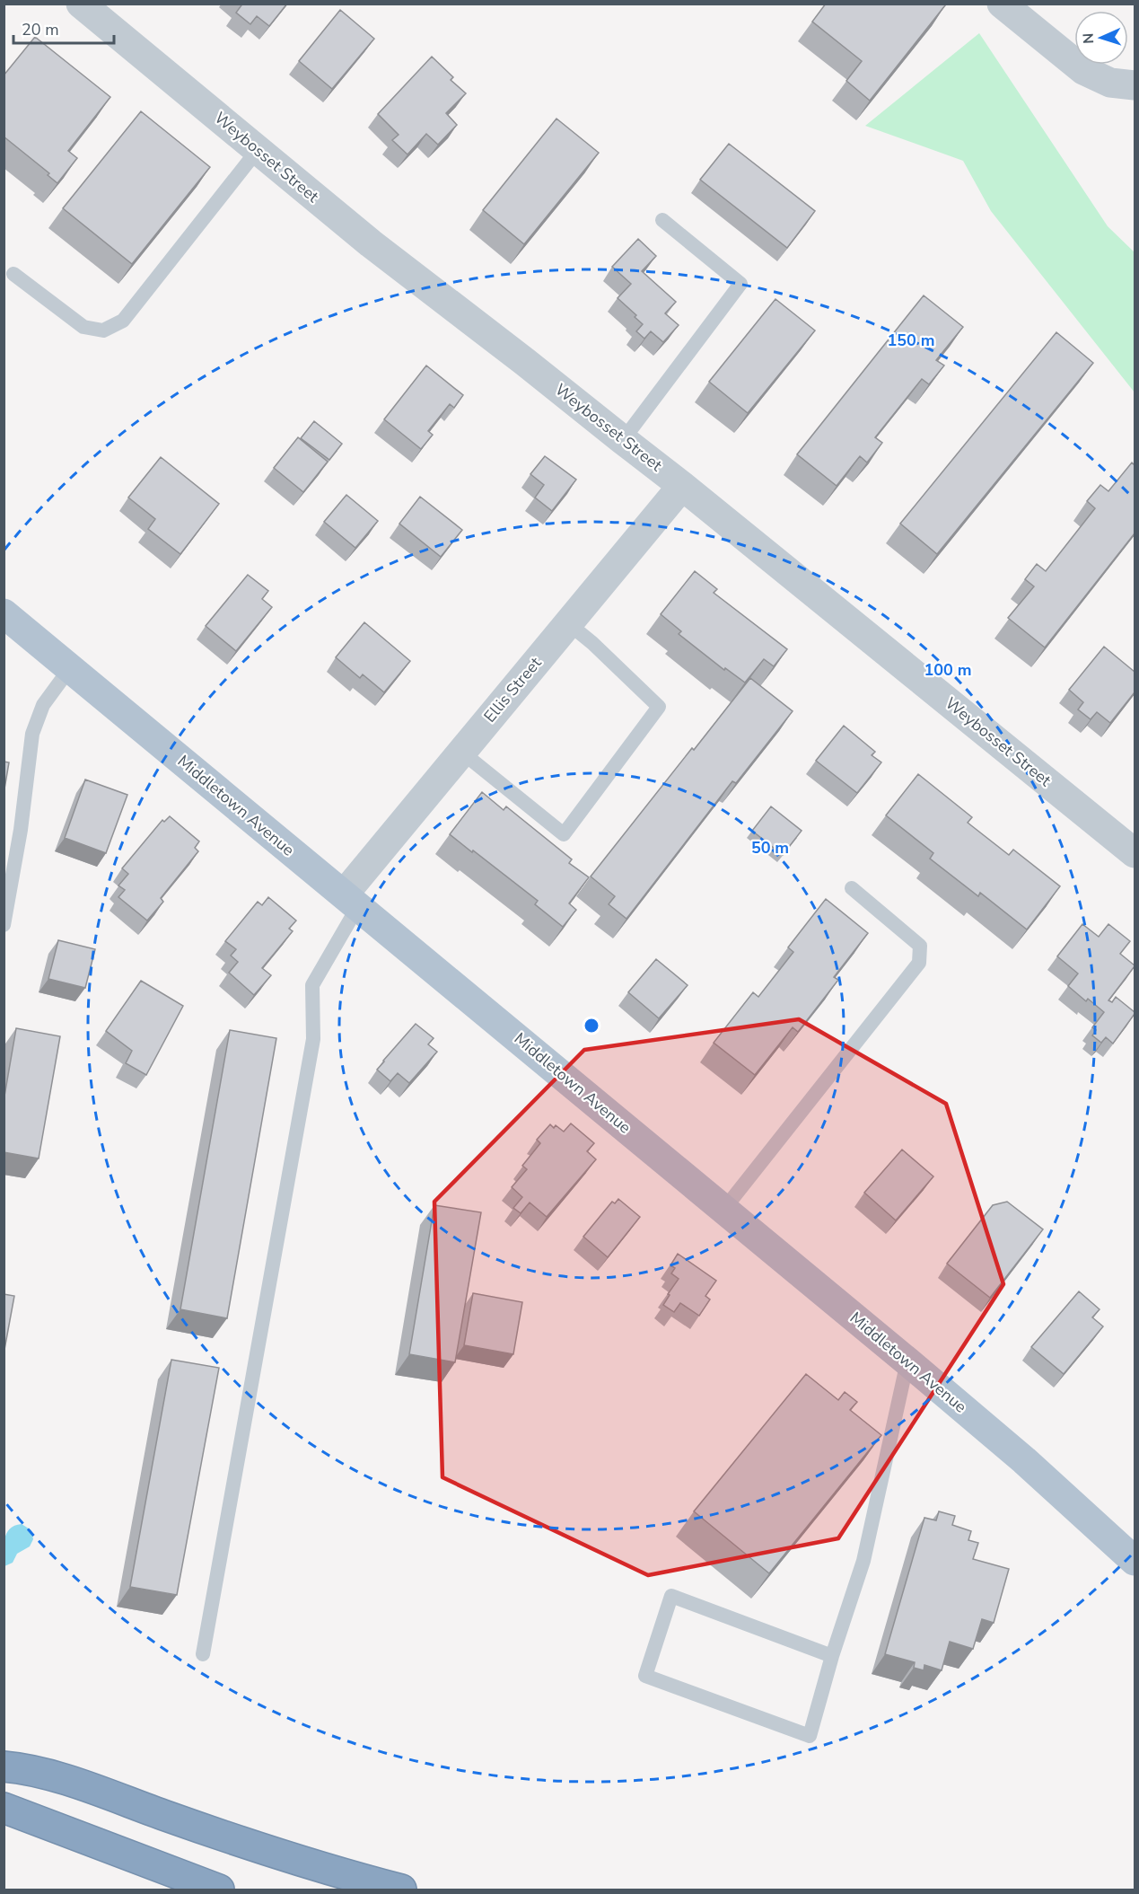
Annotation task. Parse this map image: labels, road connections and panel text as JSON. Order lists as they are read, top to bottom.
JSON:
{
  "streets": {
    "main road": ["Middletown Avenue"],
    "street": ["Weybosset Street", "Ellis Street"]
  },
  "crossings": [
    ["Weybosset Street", "Ellis Street"],
    ["Ellis Street", "Middletown Avenue"]
  ],
  "scale_bar": "20 m",
  "north": "left",
  "rings": ["150 m", "100 m", "50 m"]
}
